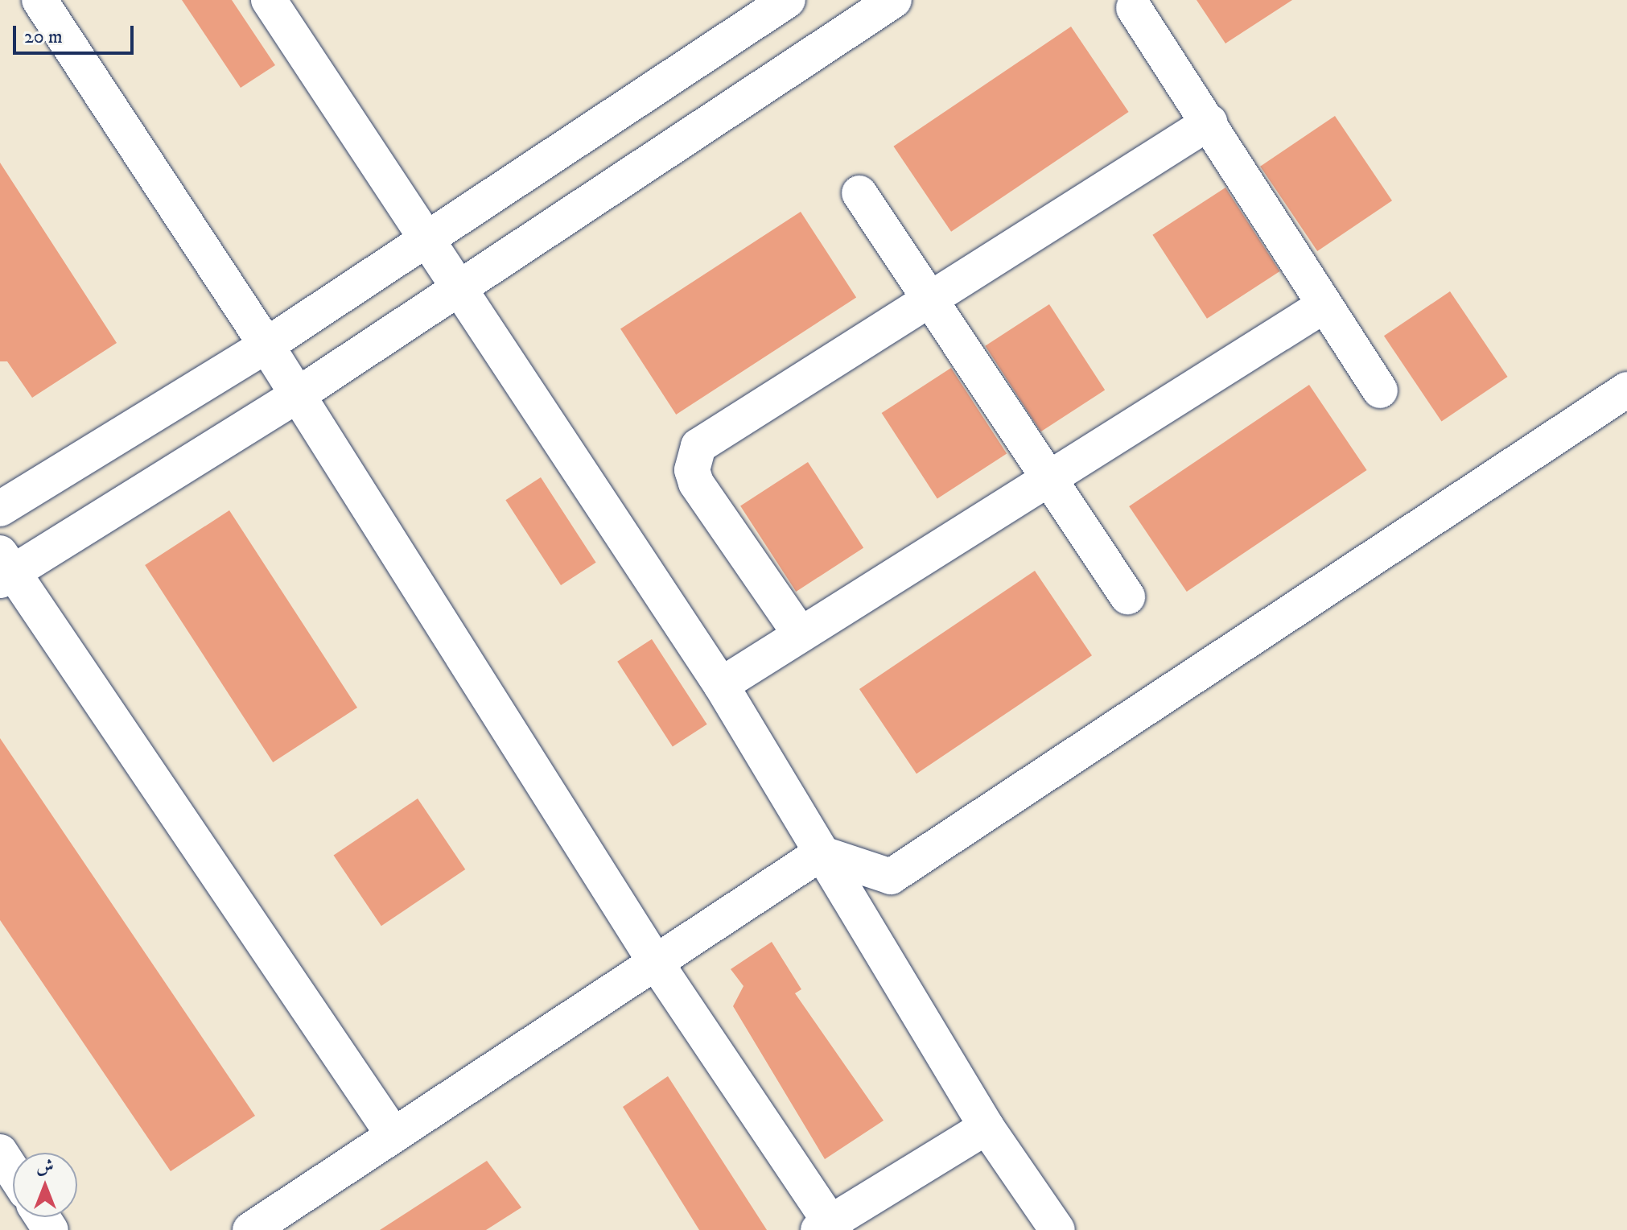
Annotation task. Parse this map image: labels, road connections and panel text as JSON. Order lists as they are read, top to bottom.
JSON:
{
  "scale_bar": "20 m",
  "north": "top"
}
